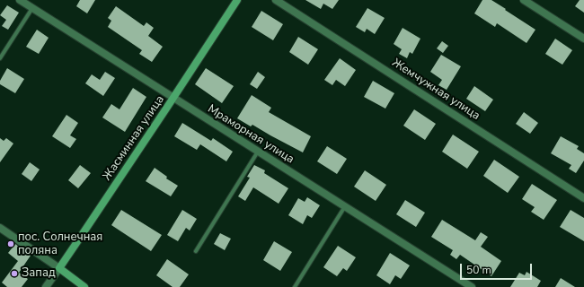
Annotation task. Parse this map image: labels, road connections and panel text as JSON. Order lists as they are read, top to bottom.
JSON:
{
  "streets": {
    "street": ["Жемчужная улица", "Мраморная улица", "Жасминная улица"]
  },
  "crossings": [
    ["Мраморная улица", "Жасминная улица"]
  ],
  "places": ["пос. Солнечная поляна", "Запад"],
  "scale_bar": "50 m"
}
